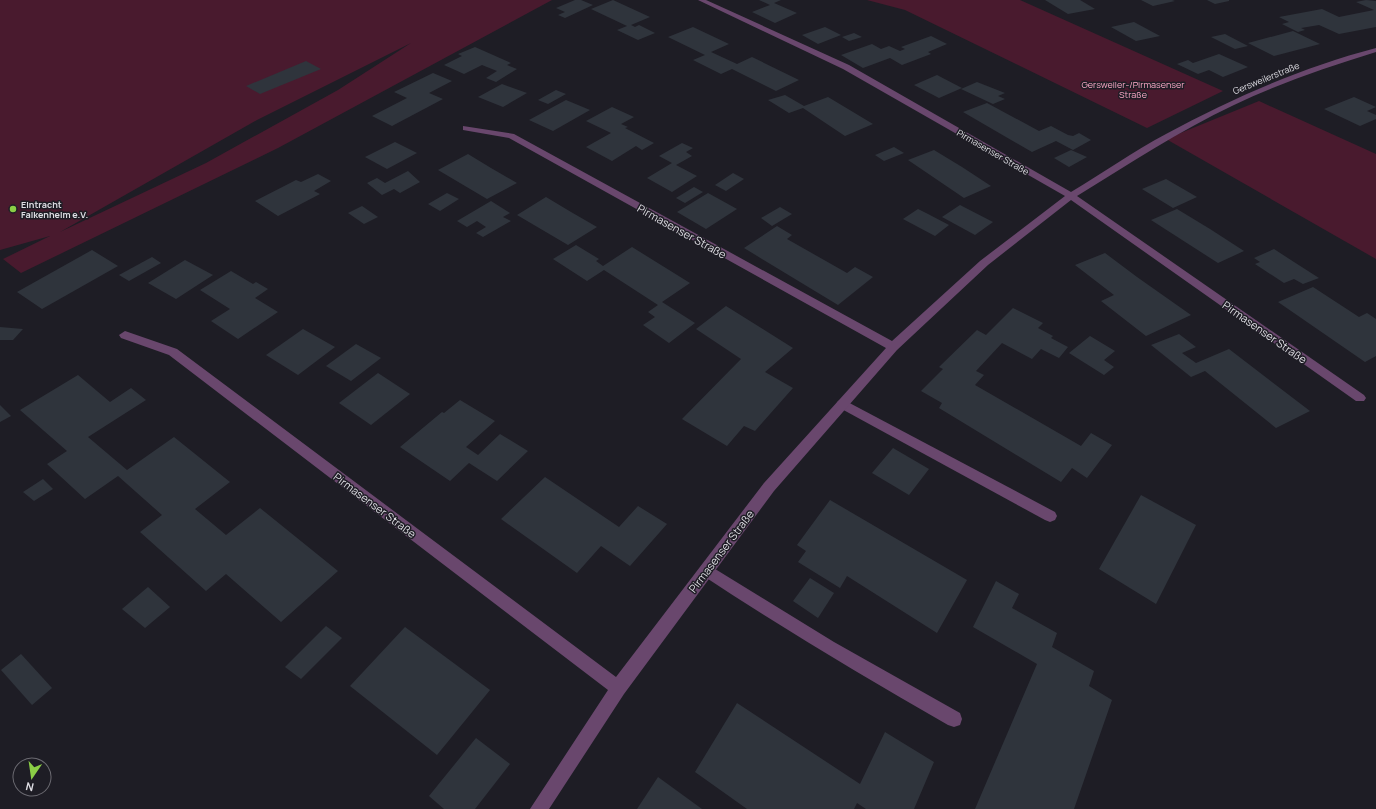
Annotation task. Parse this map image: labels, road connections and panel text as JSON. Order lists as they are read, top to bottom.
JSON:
{
  "streets": {
    "street": ["Gersweilerstraße", "Pirmasenser Straße"]
  },
  "crossings": [
    ["Gersweilerstraße", "Pirmasenser Straße"]
  ],
  "parks": ["Gersweiler-/Pirmasenser Straße"],
  "places": ["Eintracht Falkenheim e.V."],
  "north": "bottom"
}
